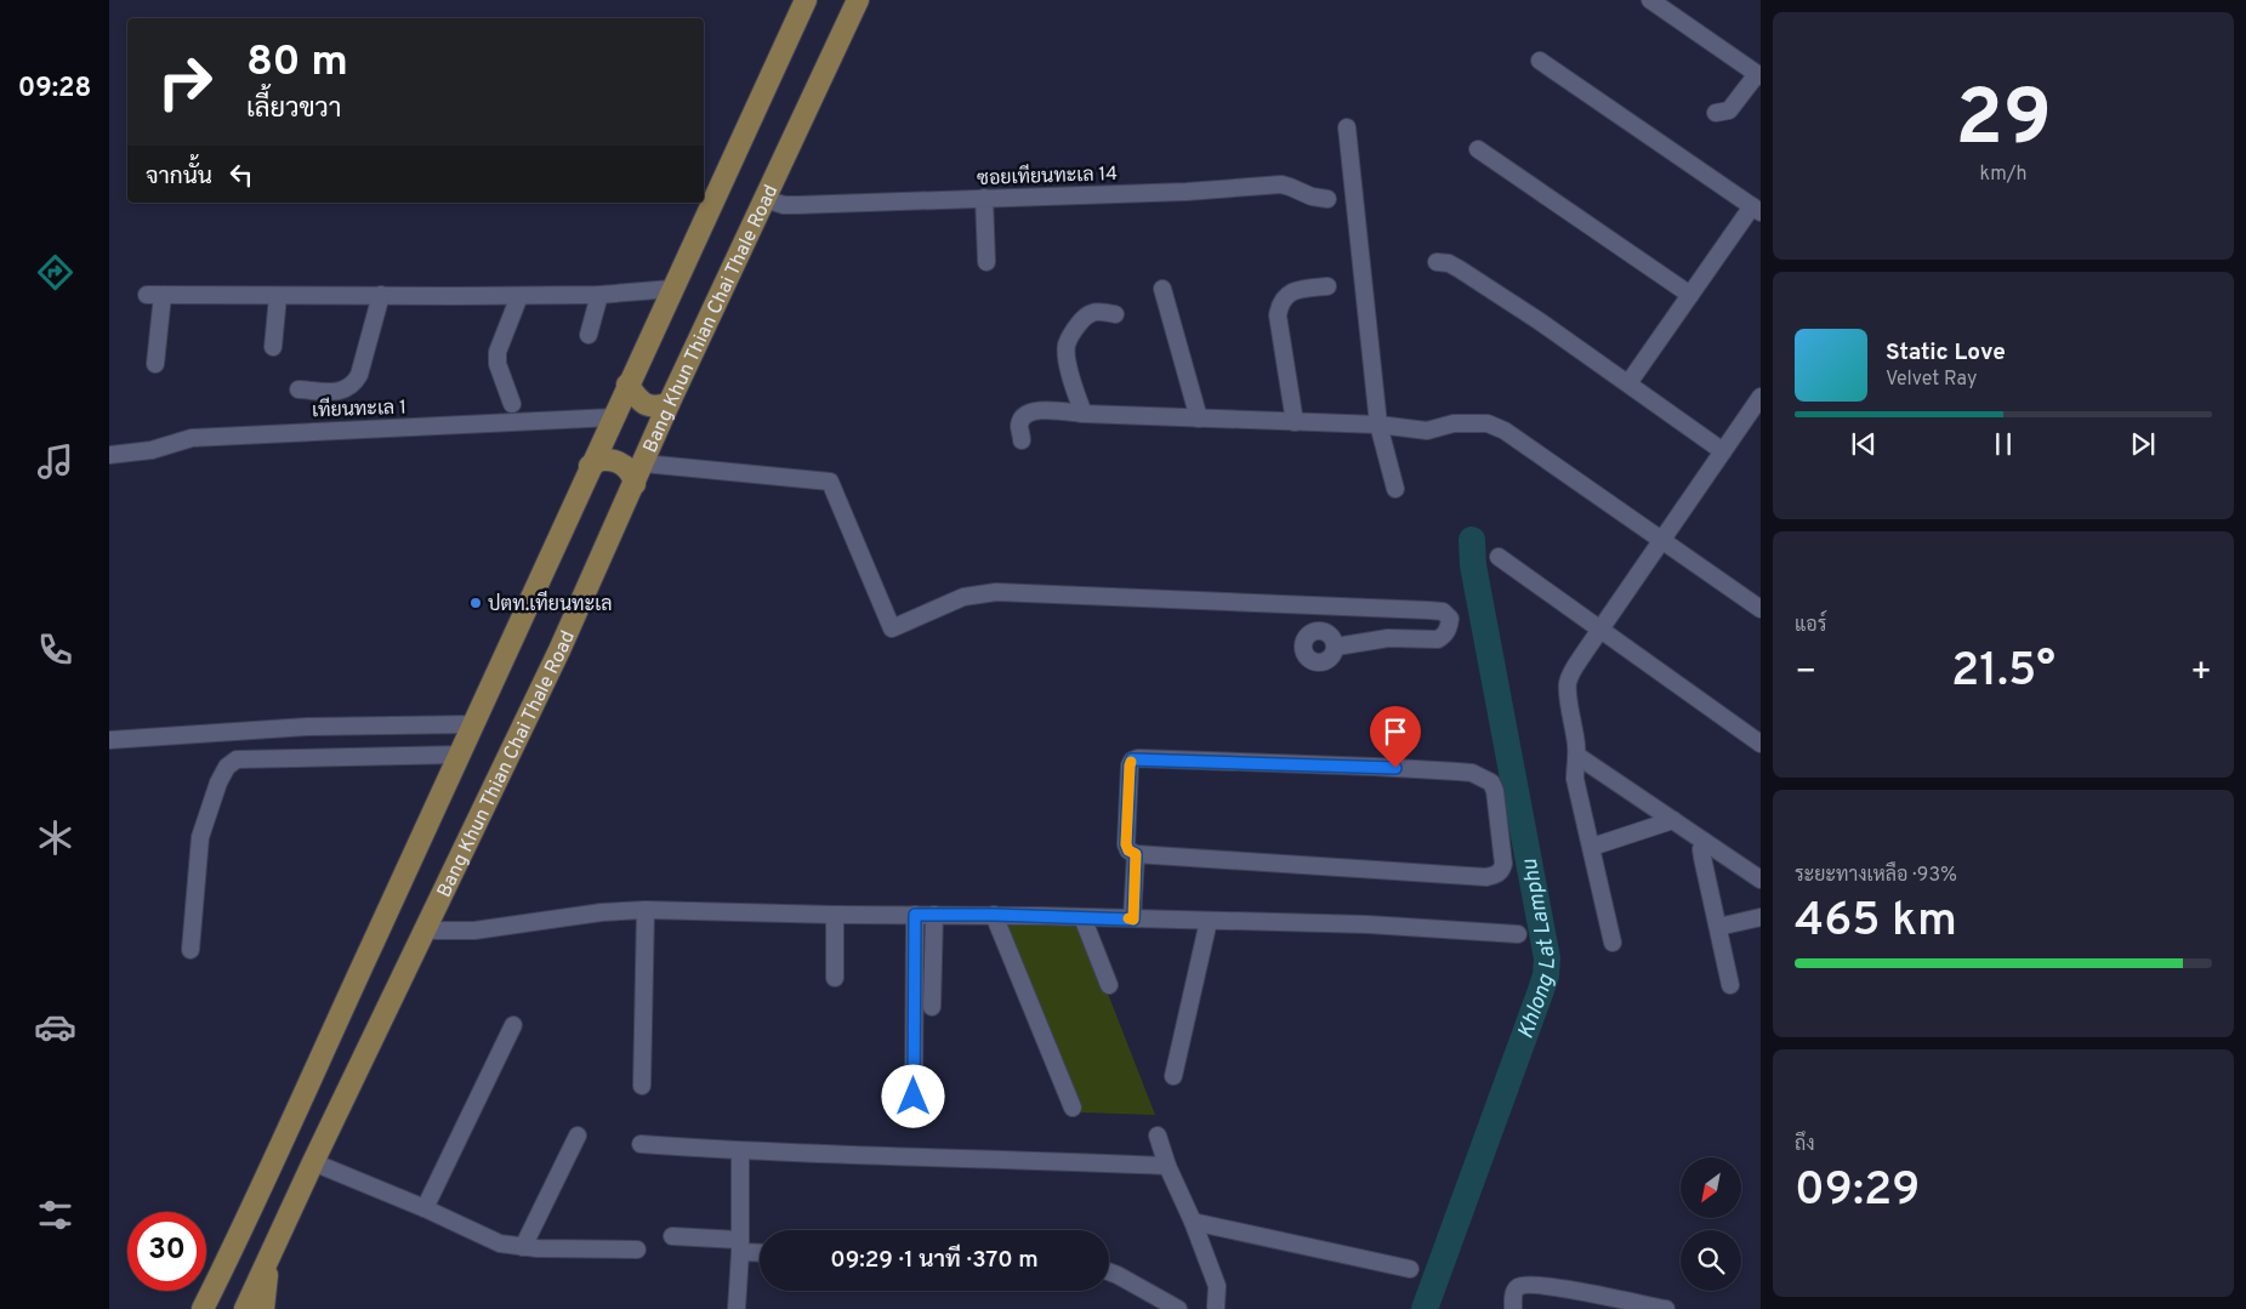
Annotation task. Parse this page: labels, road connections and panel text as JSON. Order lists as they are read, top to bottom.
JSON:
{
  "streets": {
    "main road": ["Bang Khun Thian Chai Thale Road"],
    "street": ["ซอยเทียนทะเล 14", "เทียนทะเล 1"]
  },
  "crossings": [
    ["ซอยเทียนทะเล 14", "Bang Khun Thian Chai Thale Road"]
  ],
  "water": ["Khlong Lat Lamphu"],
  "places": ["ปตท.เทียนทะเล"],
  "north": "bottom left",
  "page": {
    "tabs": "09:28",
    "tile": [
      ["29", "km/h"],
      "แอร์",
      ["ระยะทางเหลือ · 93%", "465 km"],
      ["ถึง", "09:29"]
    ],
    "turn": ["80 m", "เลี้ยวขวา"],
    "then": "จากนั้น",
    "song": ["Static Love", "Velvet Ray"],
    "heat": ["−", "21.5°", "+"],
    "limit": "30",
    "trip": "09:29 · 1 นาที · 370 m"
  }
}
